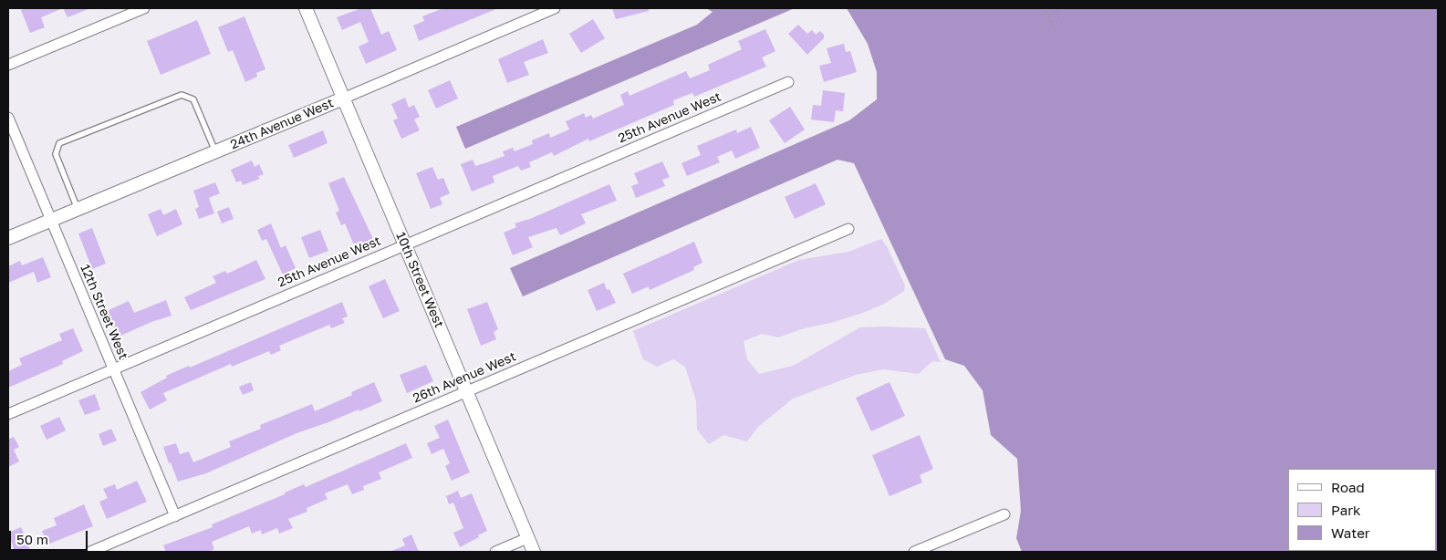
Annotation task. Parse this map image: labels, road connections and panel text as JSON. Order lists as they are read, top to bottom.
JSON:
{
  "streets": {
    "street": [
      "25th Avenue West",
      "24th Avenue West",
      "10th Street West",
      "12th Street West",
      "26th Avenue West"
    ]
  },
  "crossings": [
    ["25th Avenue West", "10th Street West"],
    ["25th Avenue West", "12th Street West"],
    ["24th Avenue West", "10th Street West"],
    ["24th Avenue West", "12th Street West"],
    ["10th Street West", "26th Avenue West"],
    ["12th Street West", "26th Avenue West"]
  ],
  "legend": ["Road", "Park", "Water"],
  "scale_bar": "50 m"
}
